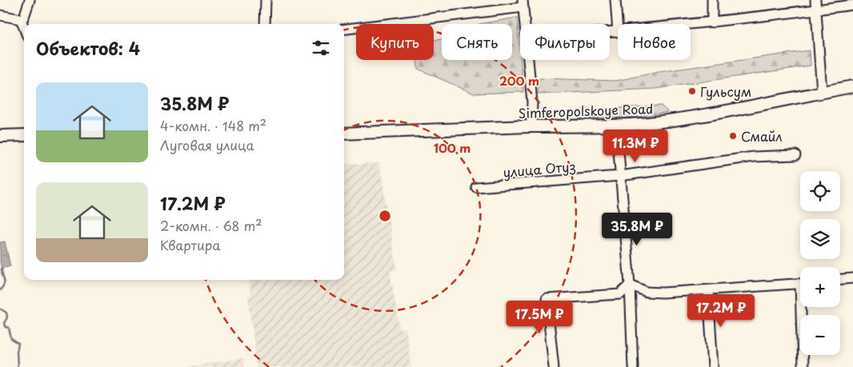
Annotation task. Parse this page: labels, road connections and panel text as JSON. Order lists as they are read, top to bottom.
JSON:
{
  "streets": {
    "main road": ["Simferopolskoye Road"],
    "street": ["улица Отуз"]
  },
  "places": ["Гульсум", "Смайл"],
  "page": {
    "chip": [
      "Купить",
      "Снять",
      "Фильтры",
      "Новое"
    ],
    "heading": "Объектов: 4",
    "list": [
      {
        "name": "35.8M ₽",
        "note": "4-комн. · 148 m² · Луговая улица"
      },
      {
        "name": "17.2M ₽",
        "note": "2-комн. · 68 m² · Квартира"
      }
    ],
    "price": [
      "11.3M ₽",
      "35.8M ₽",
      "17.2M ₽",
      "17.5M ₽"
    ],
    "map_buttons": ["+", "−"]
  },
  "rings": ["200 m", "100 m"]
}
